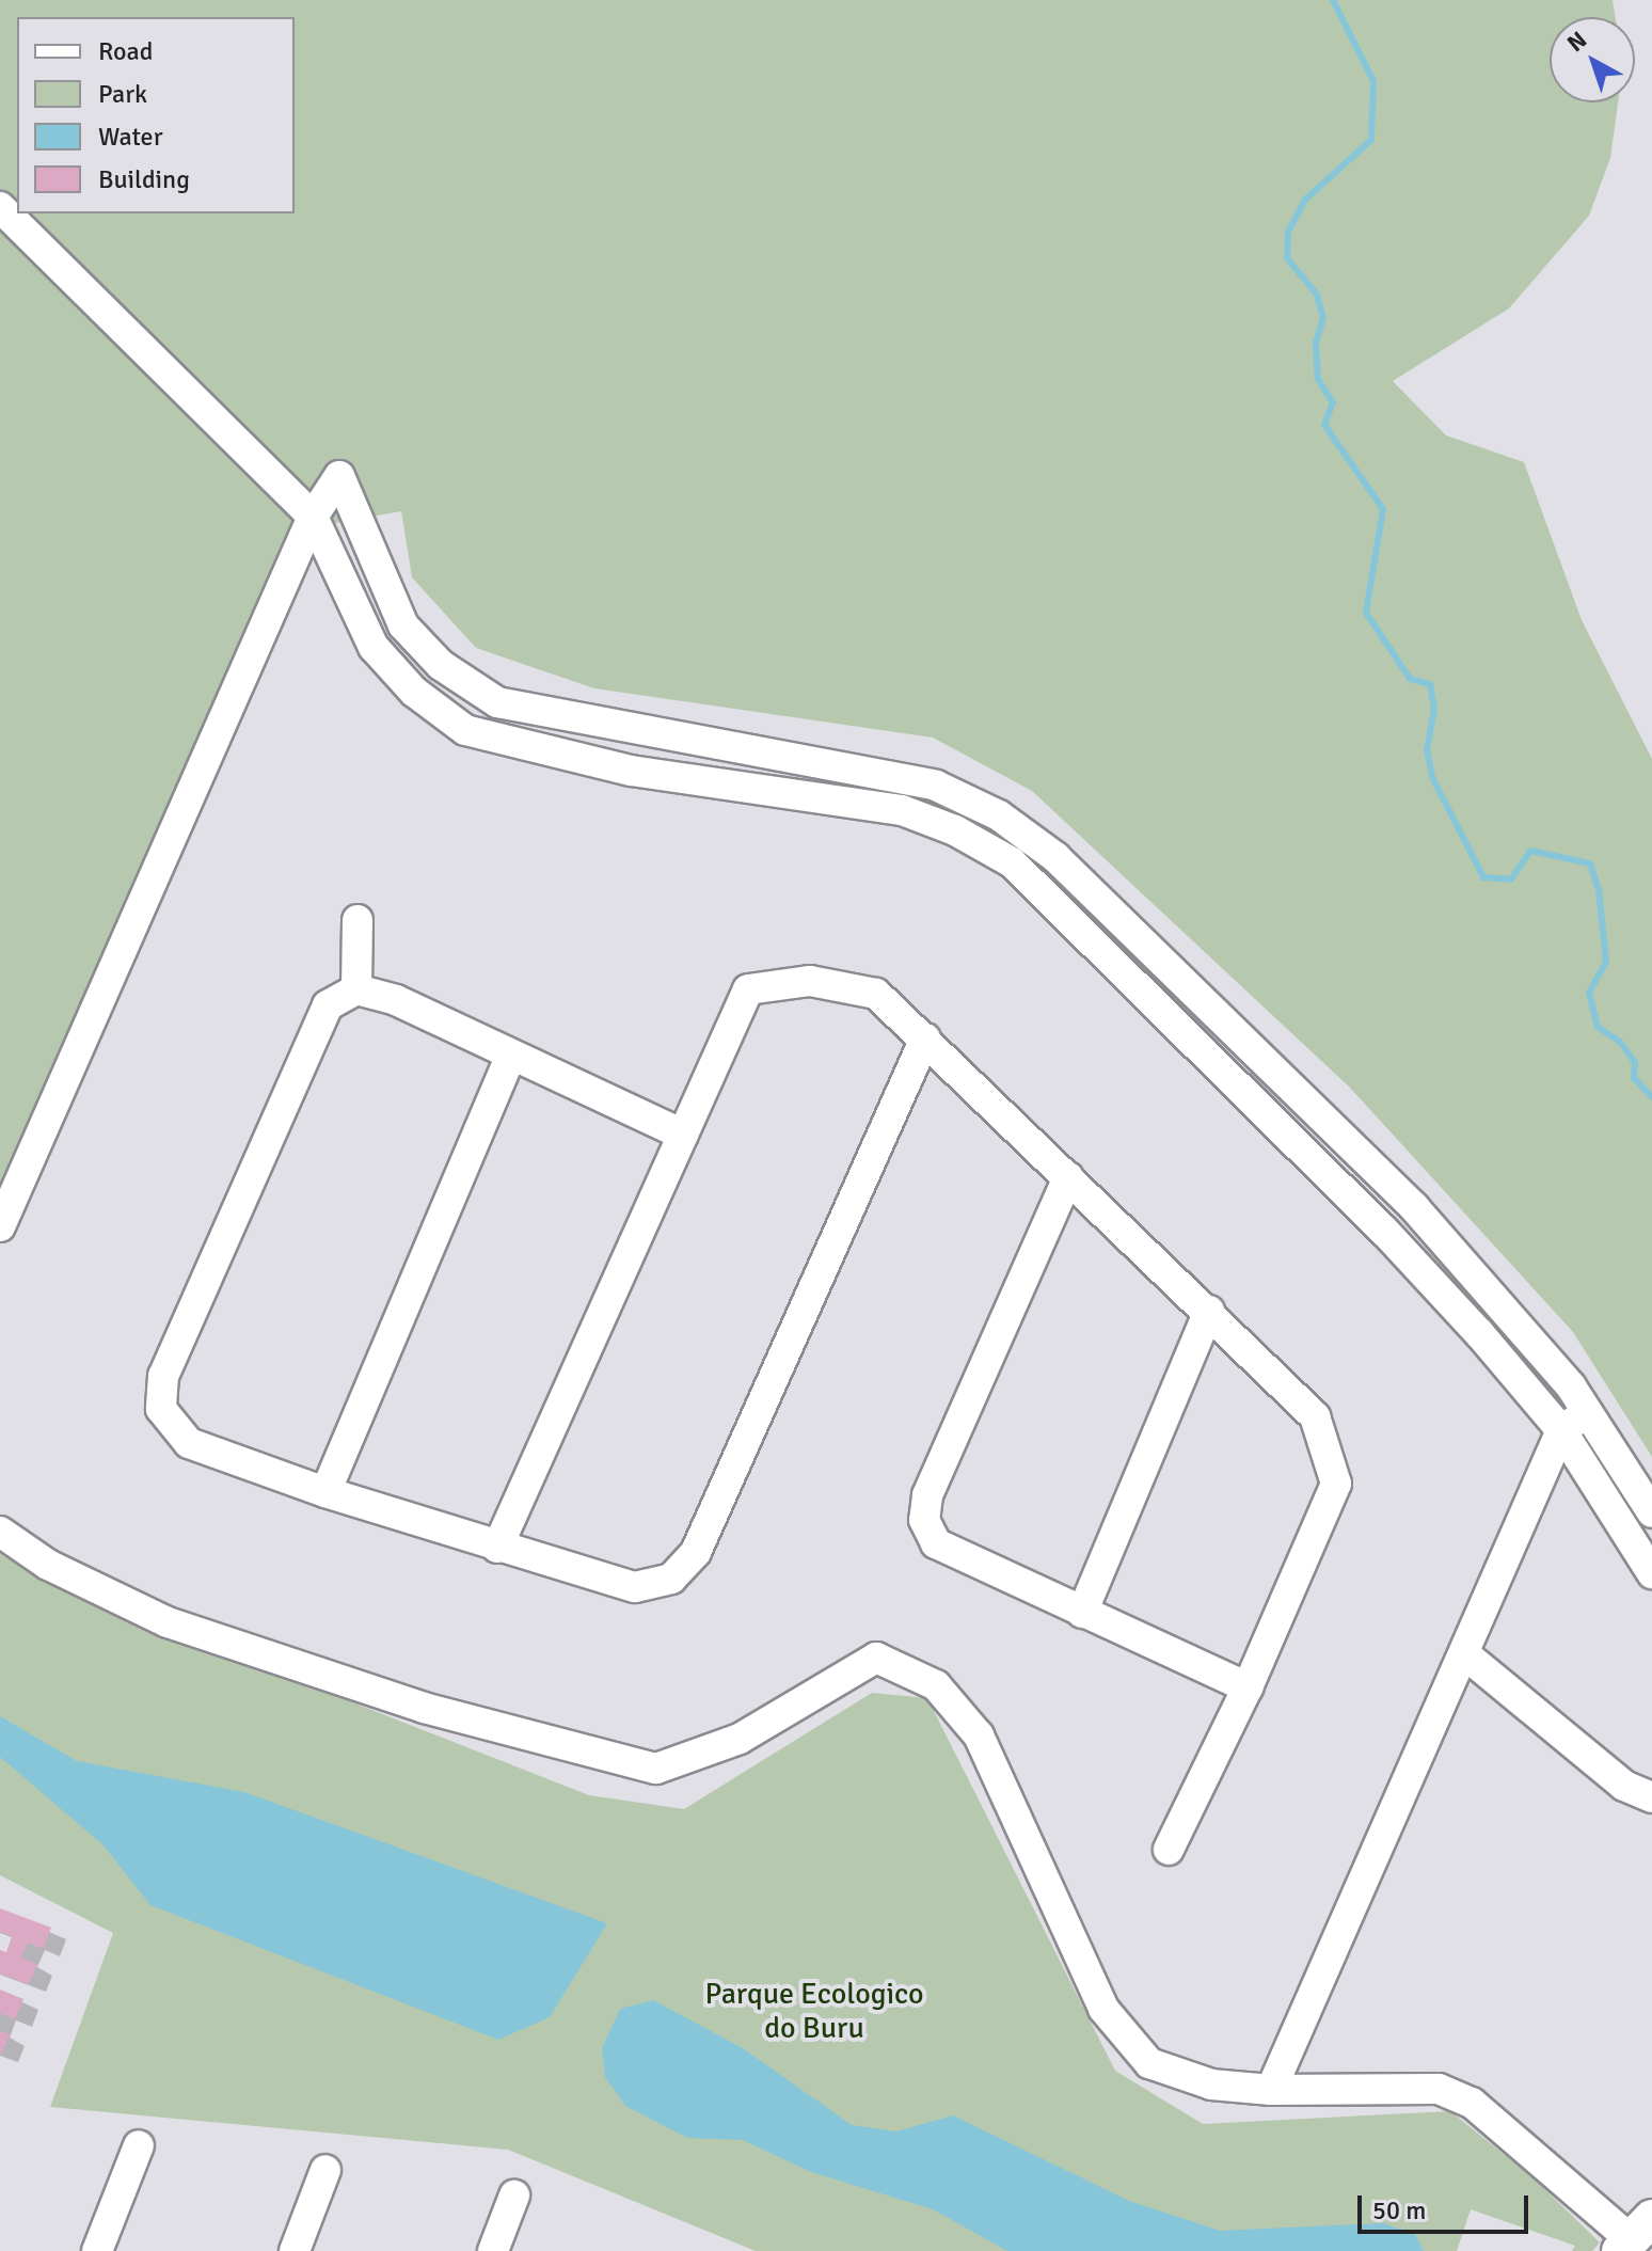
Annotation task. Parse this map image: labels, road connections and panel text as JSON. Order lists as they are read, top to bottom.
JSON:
{
  "parks": ["Parque Ecologico do Buru"],
  "legend": [
    "Road",
    "Park",
    "Water",
    "Building"
  ],
  "scale_bar": "50 m",
  "north": "top left"
}
